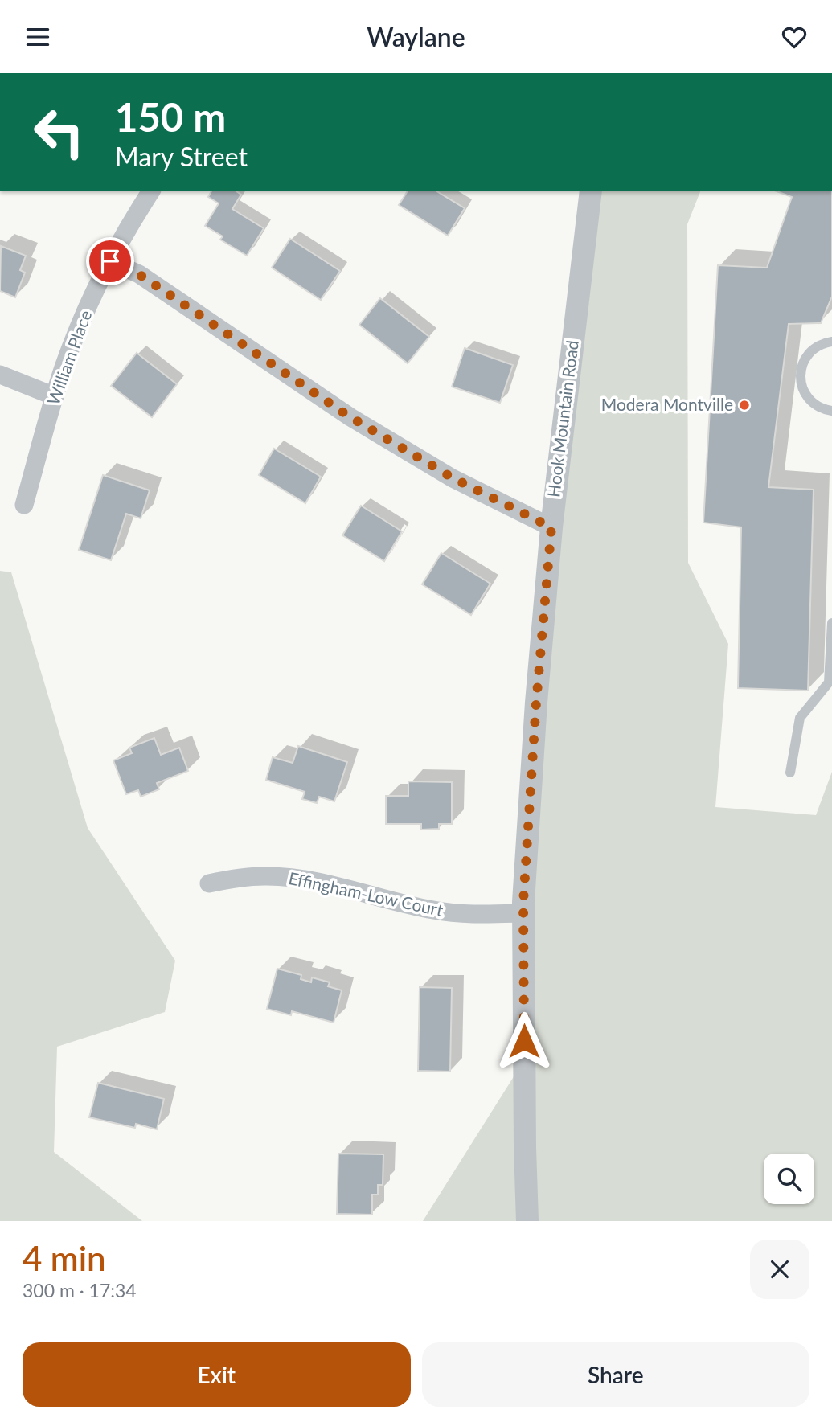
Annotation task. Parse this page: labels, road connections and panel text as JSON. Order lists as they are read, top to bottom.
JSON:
{
  "streets": {
    "street": ["William Place", "Hook Mountain Road", "Effingham-Low Court"]
  },
  "crossings": [
    ["Hook Mountain Road", "Effingham-Low Court"]
  ],
  "places": ["Modera Montville"],
  "page": {
    "header": "Waylane",
    "turn": ["150 m", "Mary Street"],
    "heading": ["4 min", "300 m · 17:34"],
    "buttons": ["Exit", "Share"]
  }
}
